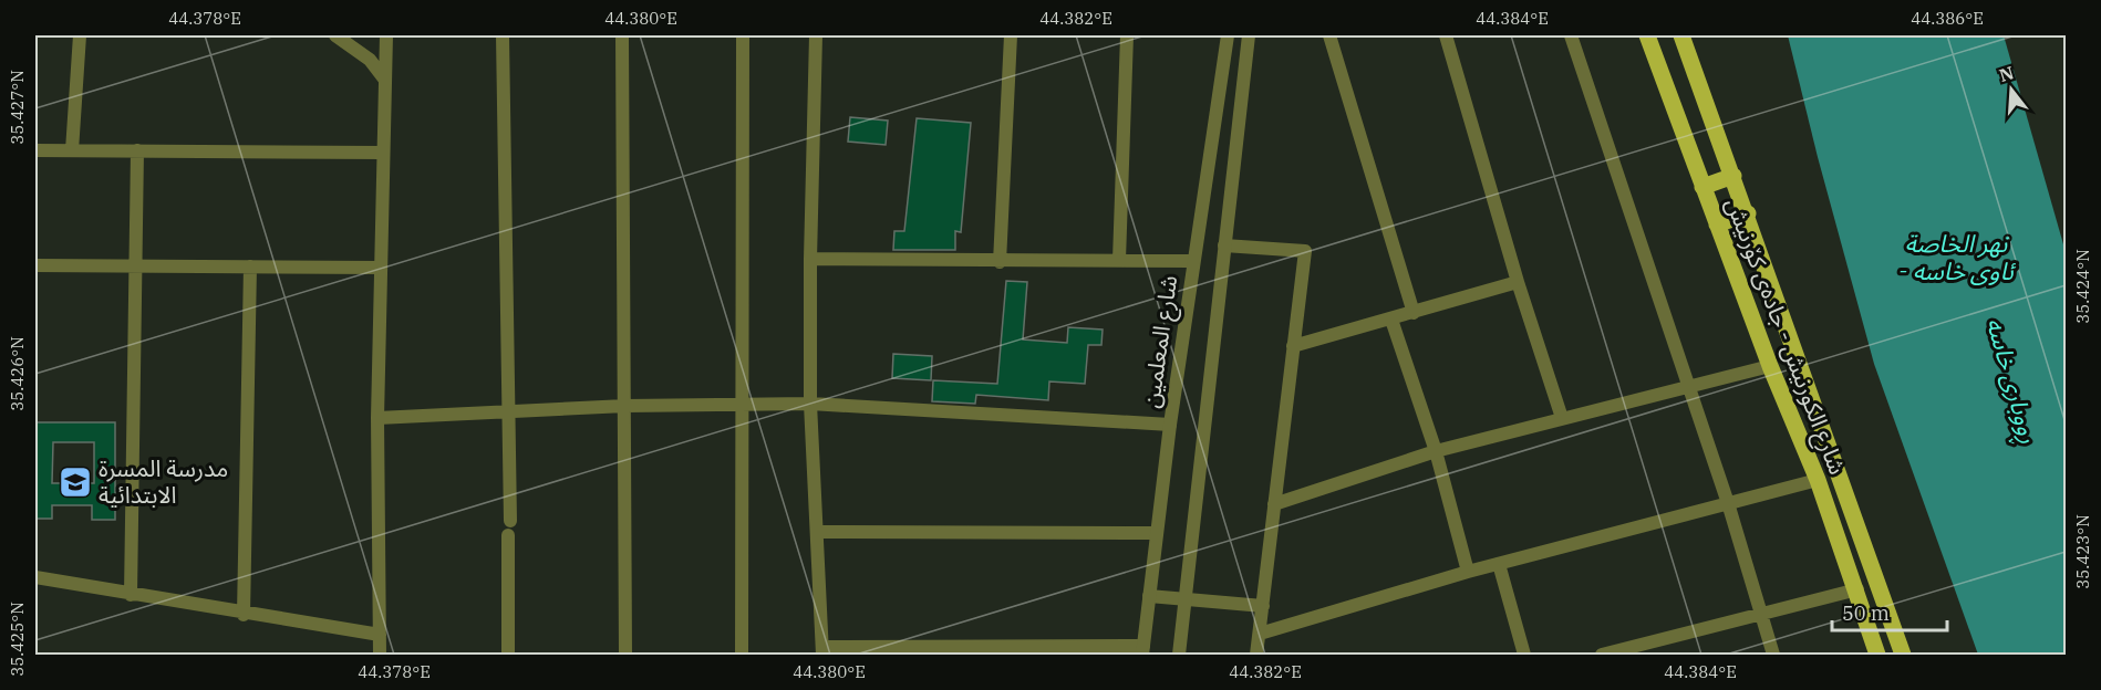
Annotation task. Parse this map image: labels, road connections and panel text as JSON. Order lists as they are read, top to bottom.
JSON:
{
  "streets": {
    "main road": ["شارع الكورنيش - جادەی کۆرنیش"],
    "street": ["شارع المعلمين"]
  },
  "water": ["نهر الخاصة - ئاوی خاسە", "ڕووباری خاسە"],
  "places": {
    "school or university": ["مدرسة المسرة الابتدائية"]
  },
  "scale_bar": "50 m",
  "north": "top",
  "coordinates": [
    "44.378°E",
    "44.380°E",
    "44.382°E",
    "44.384°E",
    "44.386°E",
    "35.427°N",
    "35.424°N",
    "35.426°N",
    "35.423°N",
    "35.425°N"
  ]
}
